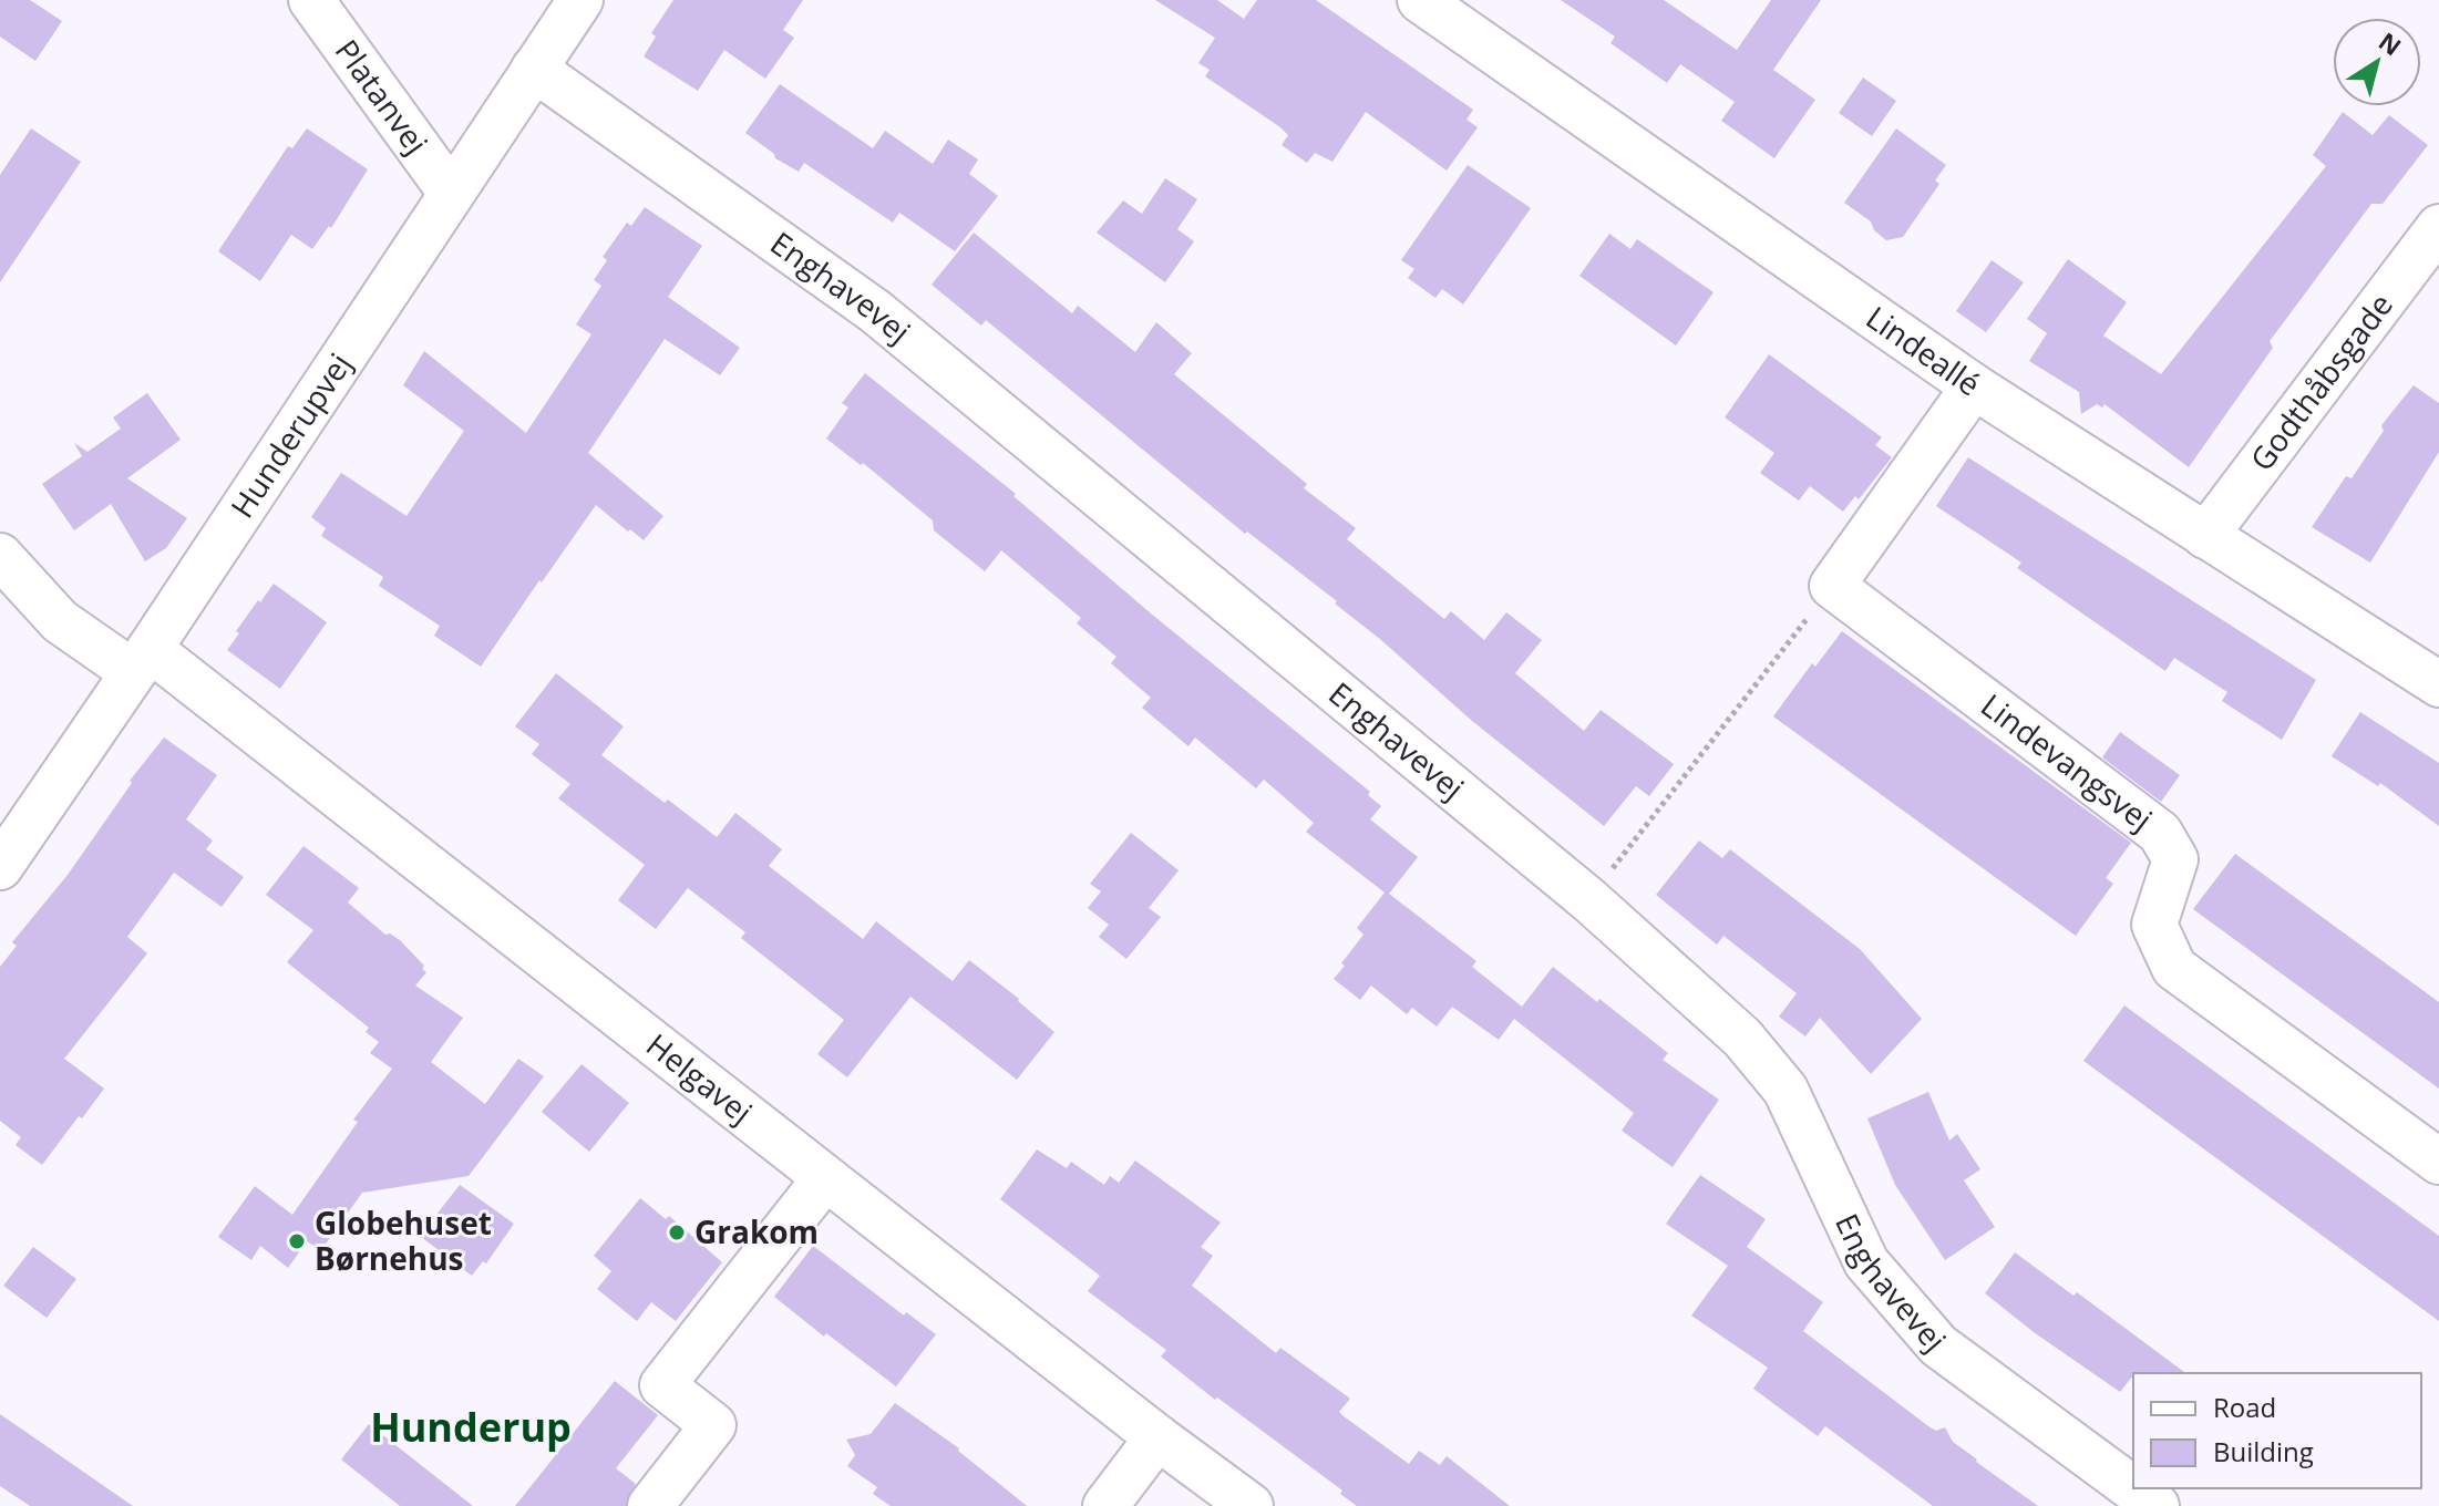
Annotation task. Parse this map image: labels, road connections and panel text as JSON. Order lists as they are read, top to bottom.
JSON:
{
  "streets": {
    "street": [
      "Platanvej",
      "Enghavevej",
      "Lindeallé",
      "Godthåbsgade",
      "Hunderupvej",
      "Lindevangsvej",
      "Helgavej"
    ]
  },
  "crossings": [
    ["Platanvej", "Hunderupvej"],
    ["Enghavevej", "Hunderupvej"],
    ["Lindeallé", "Godthåbsgade"],
    ["Hunderupvej", "Helgavej"]
  ],
  "districts": ["Hunderup"],
  "places": ["Grakom", "Globehuset Børnehus"],
  "legend": ["Road", "Building"],
  "north": "top right"
}
